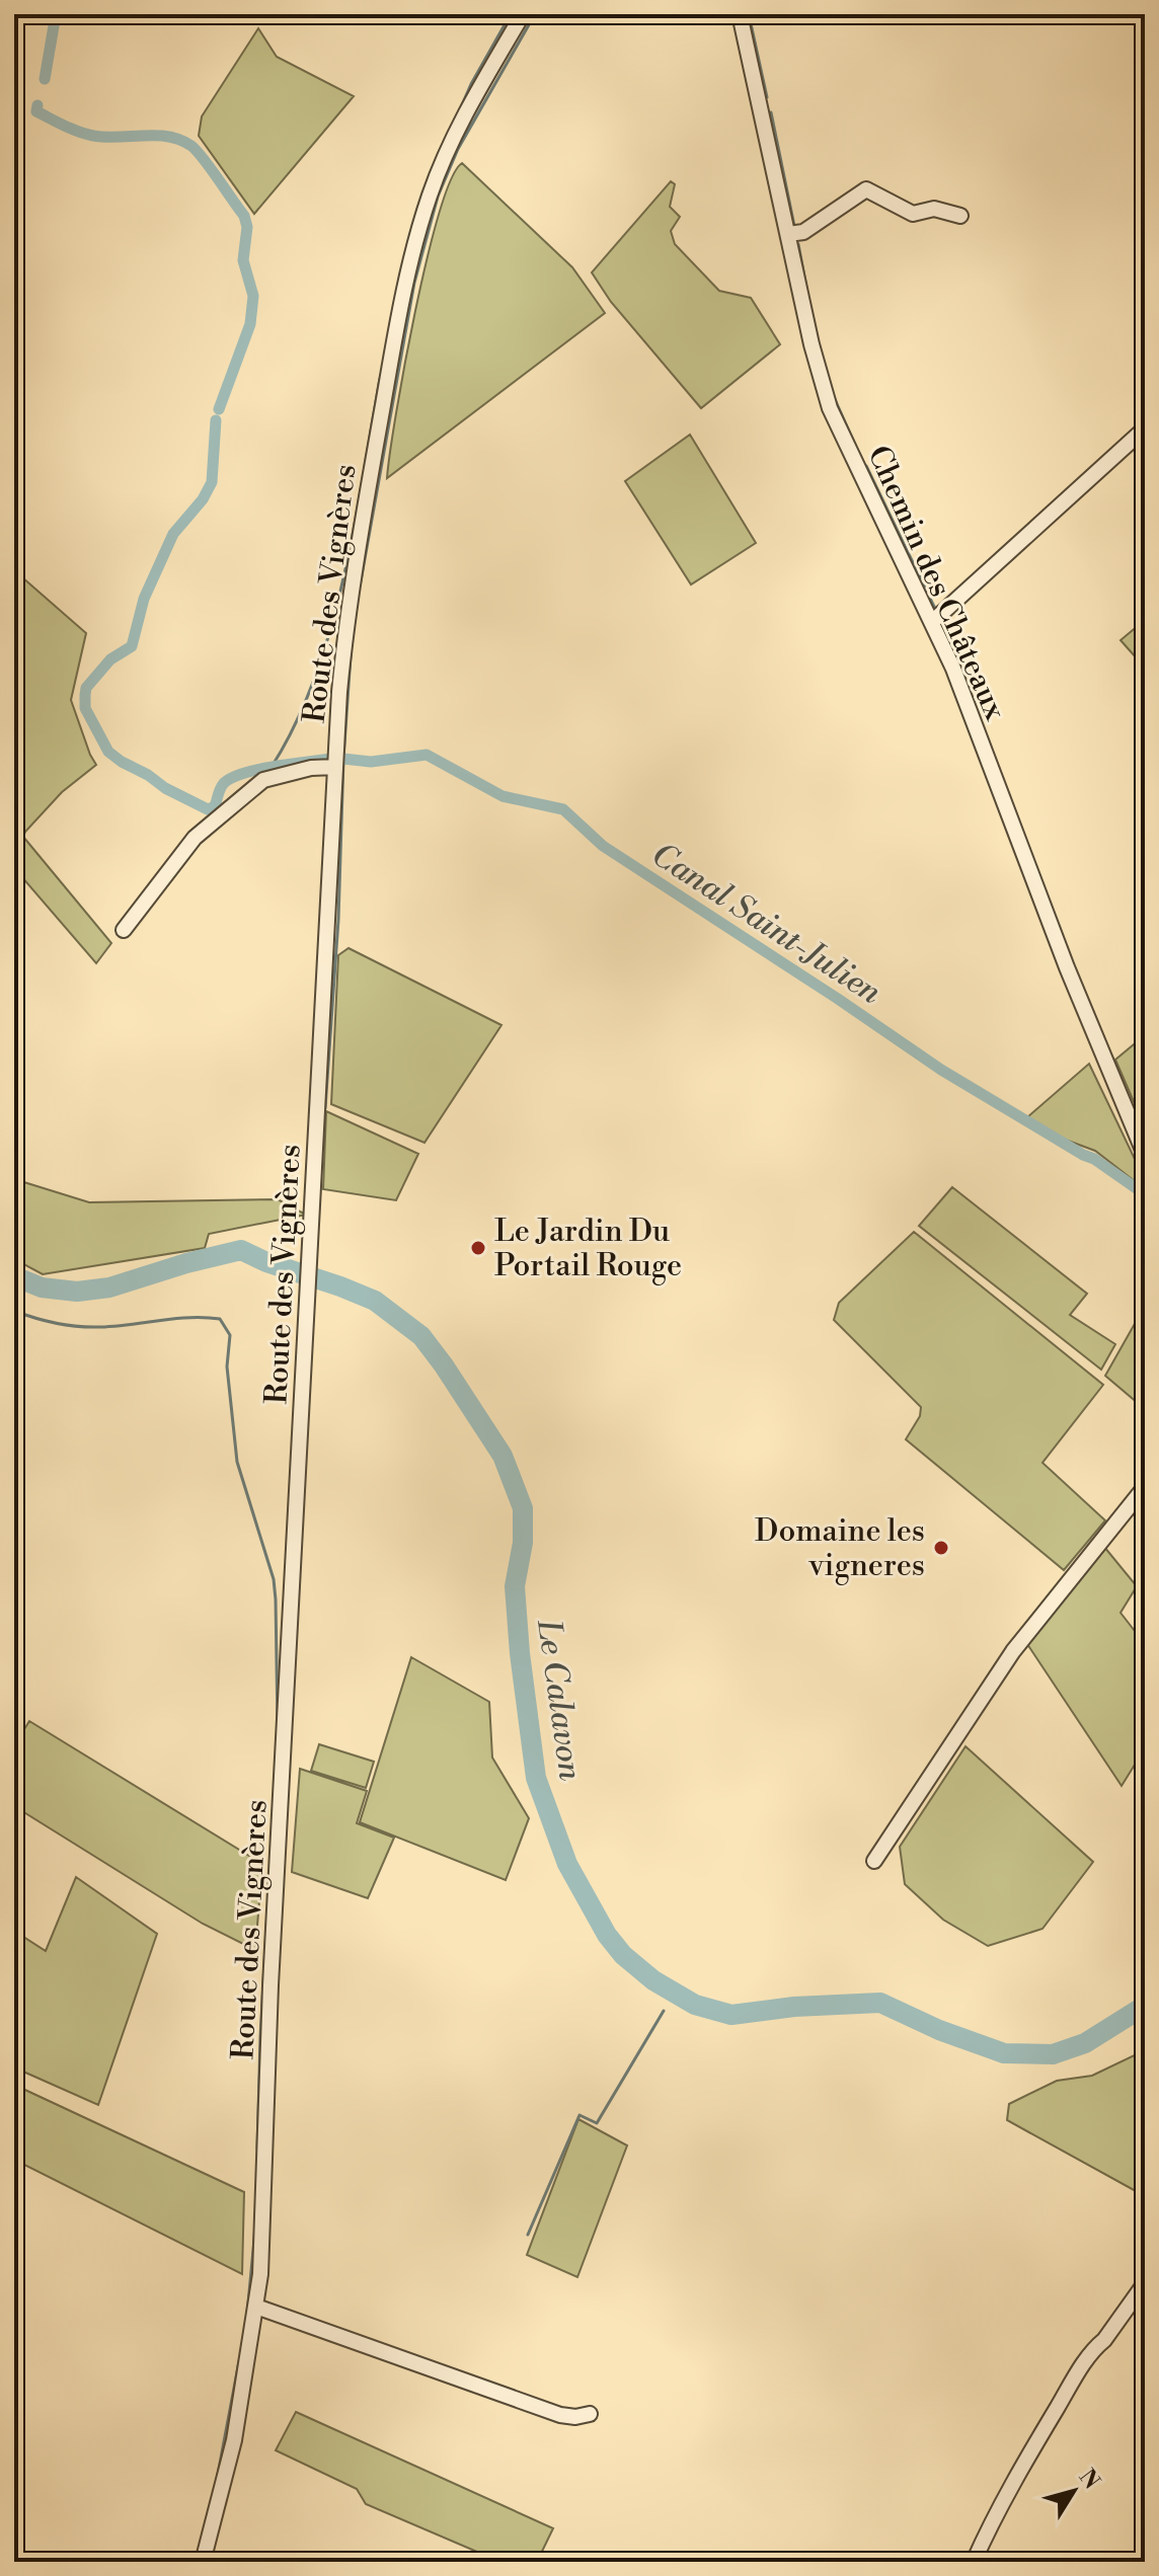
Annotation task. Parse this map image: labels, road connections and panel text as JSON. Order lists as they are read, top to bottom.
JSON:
{
  "streets": {
    "street": ["Chemin des Châteaux", "Route des Vignères"]
  },
  "water": ["Canal Saint-Julien", "Le Calavon"],
  "places": ["Le Jardin Du Portail Rouge", "Domaine les vigneres"],
  "north": "top right"
}
